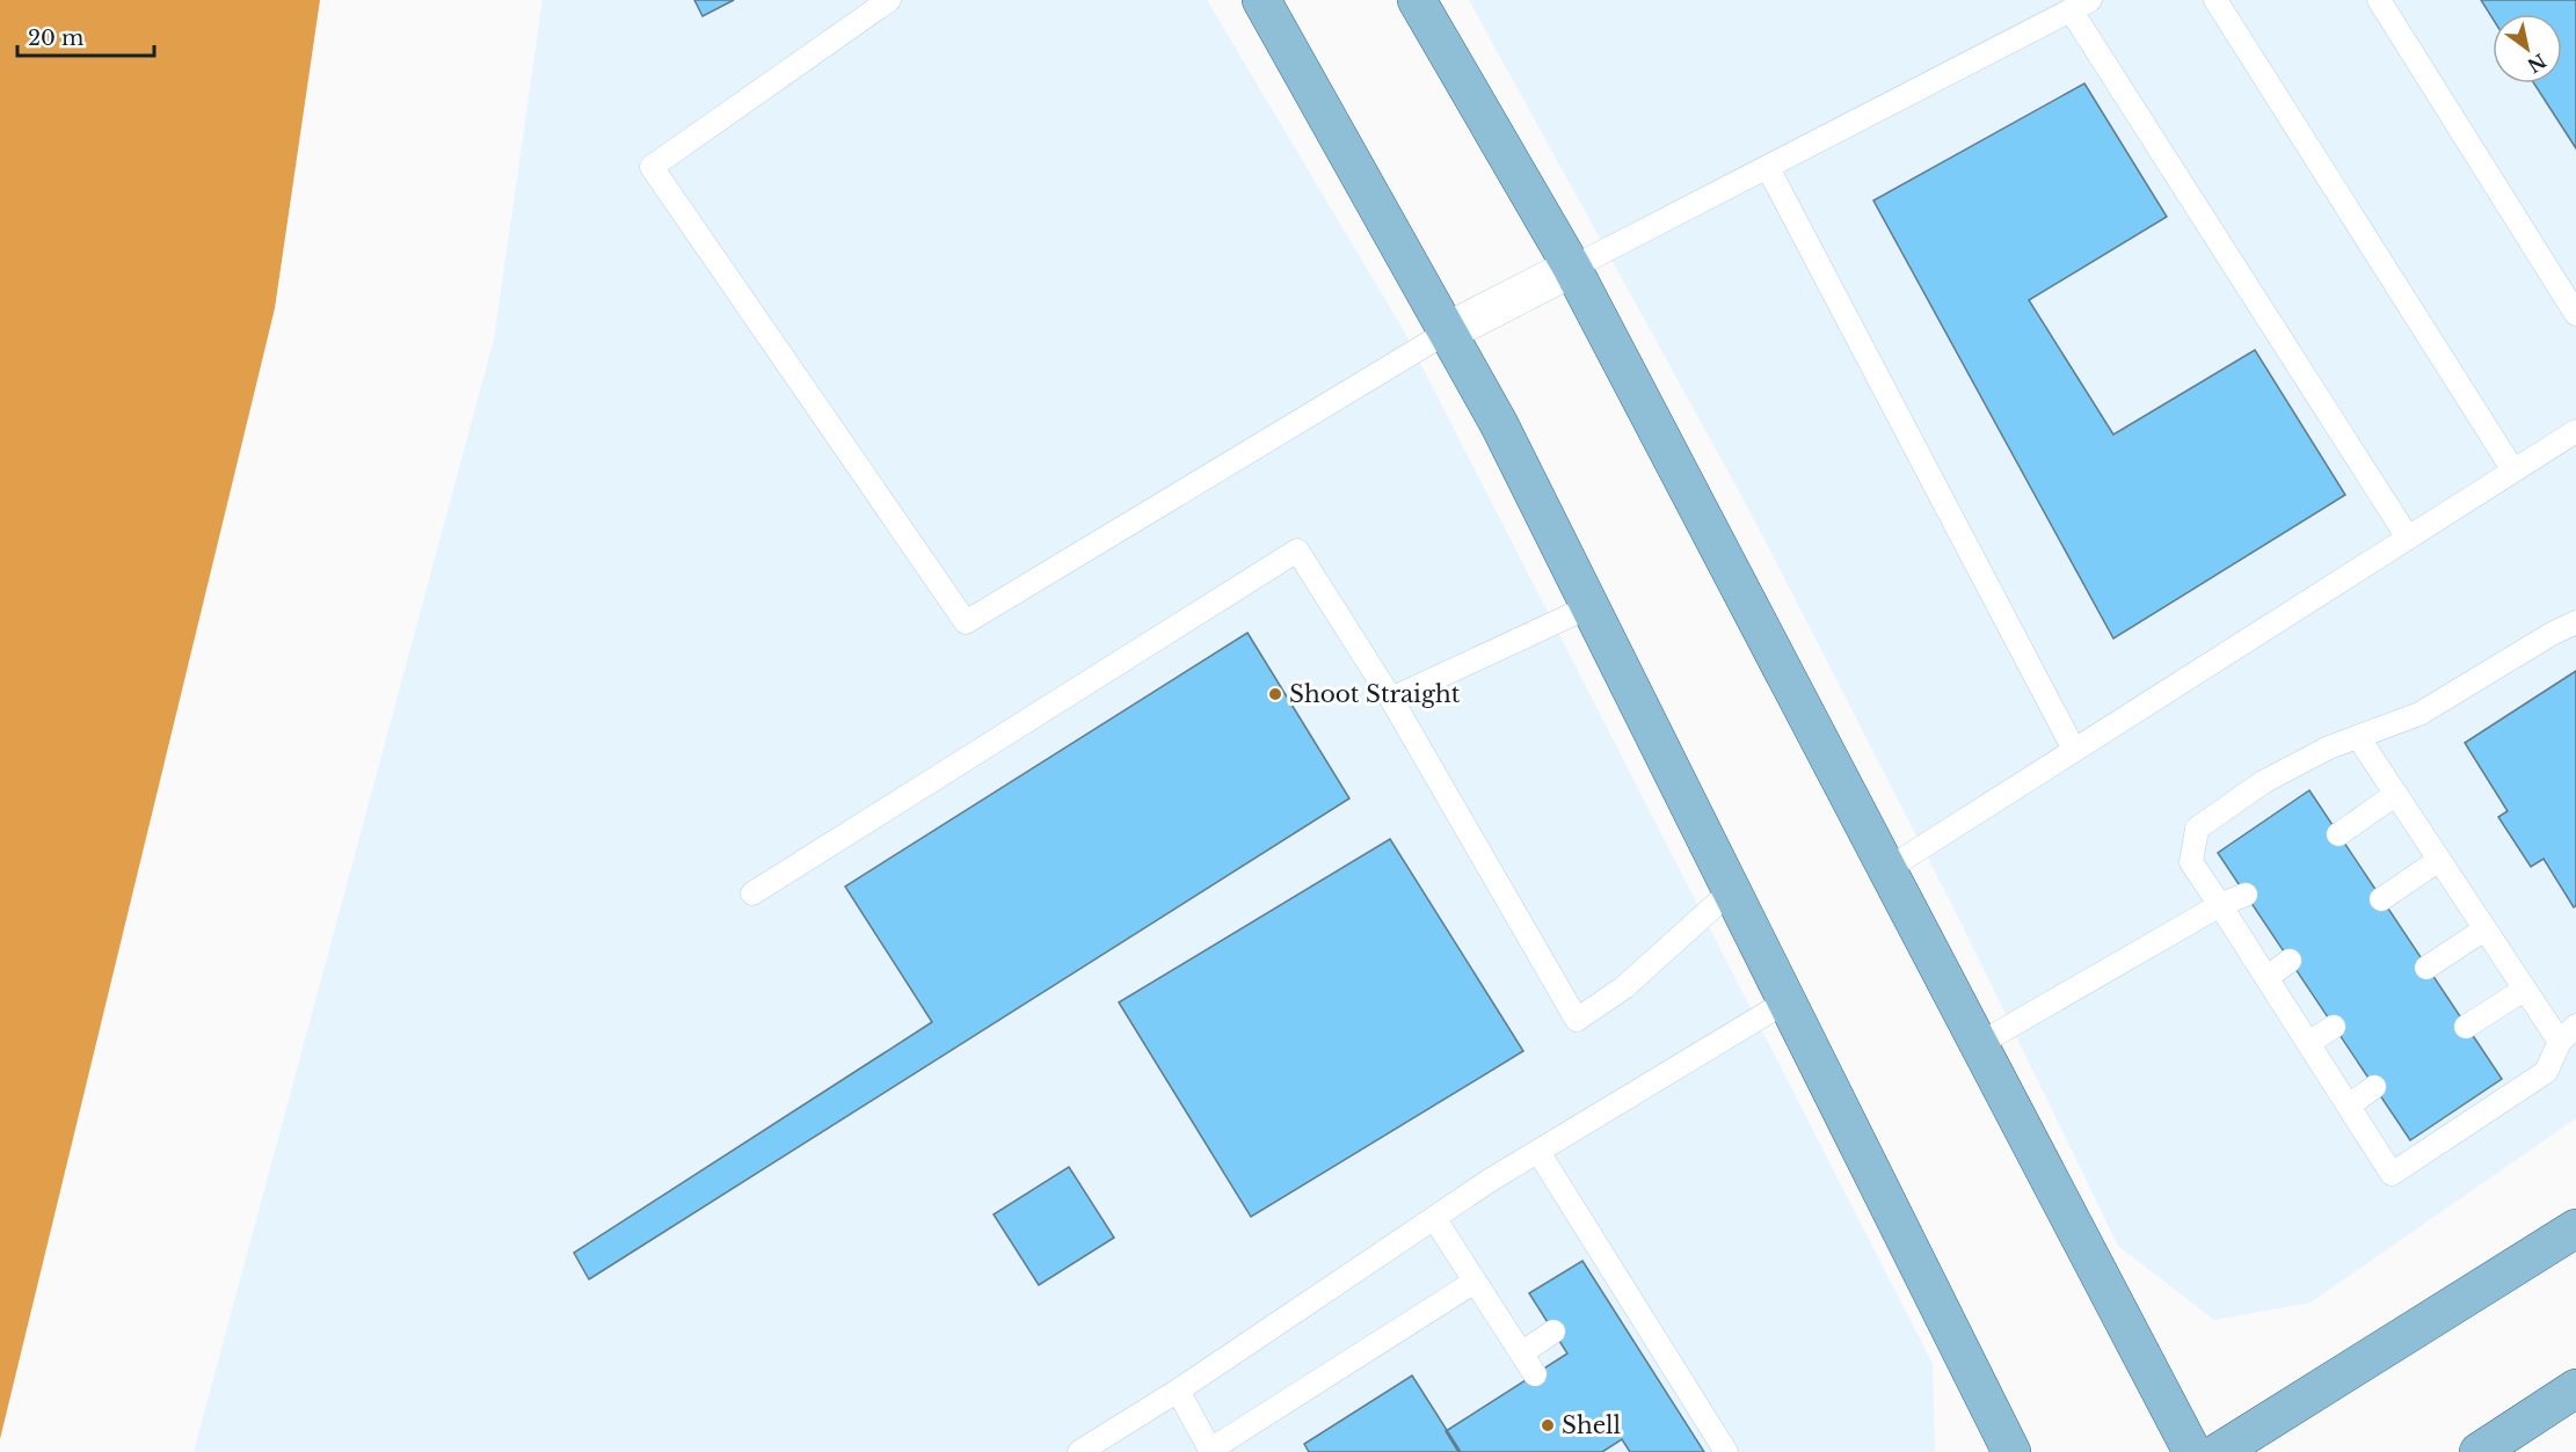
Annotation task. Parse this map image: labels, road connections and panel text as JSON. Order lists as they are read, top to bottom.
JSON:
{
  "places": ["Shoot Straight", "Shell"],
  "scale_bar": "20 m",
  "north": "bottom right"
}
